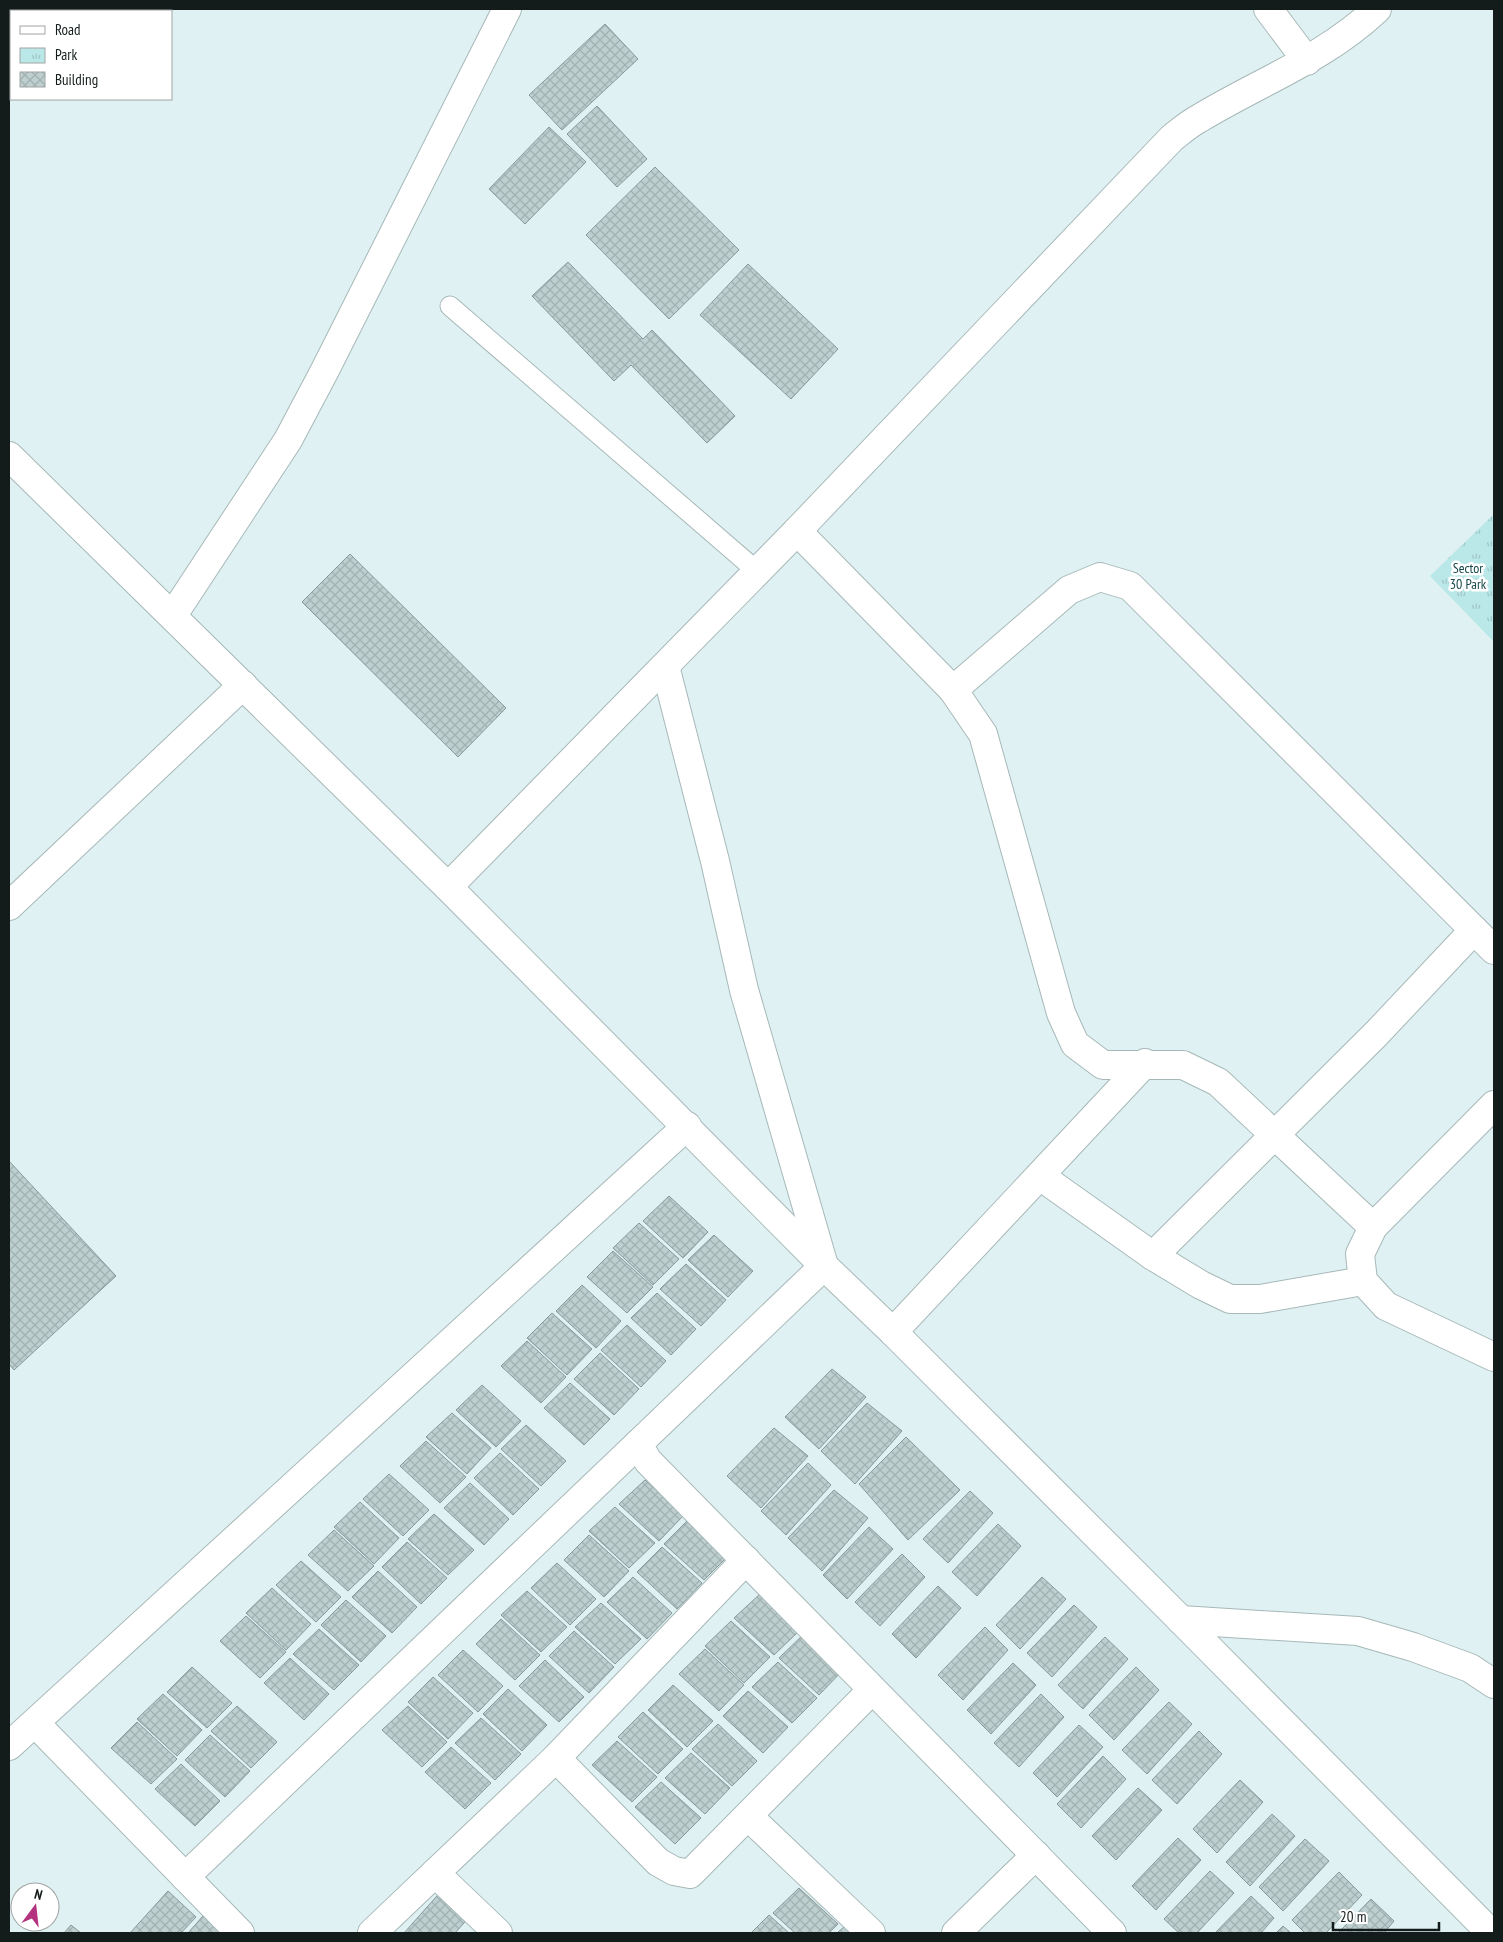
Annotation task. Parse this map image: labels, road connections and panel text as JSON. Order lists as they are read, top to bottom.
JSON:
{
  "parks": ["Sector 30 Park"],
  "legend": ["Road", "Park", "Building"],
  "scale_bar": "20 m",
  "north": "top"
}
